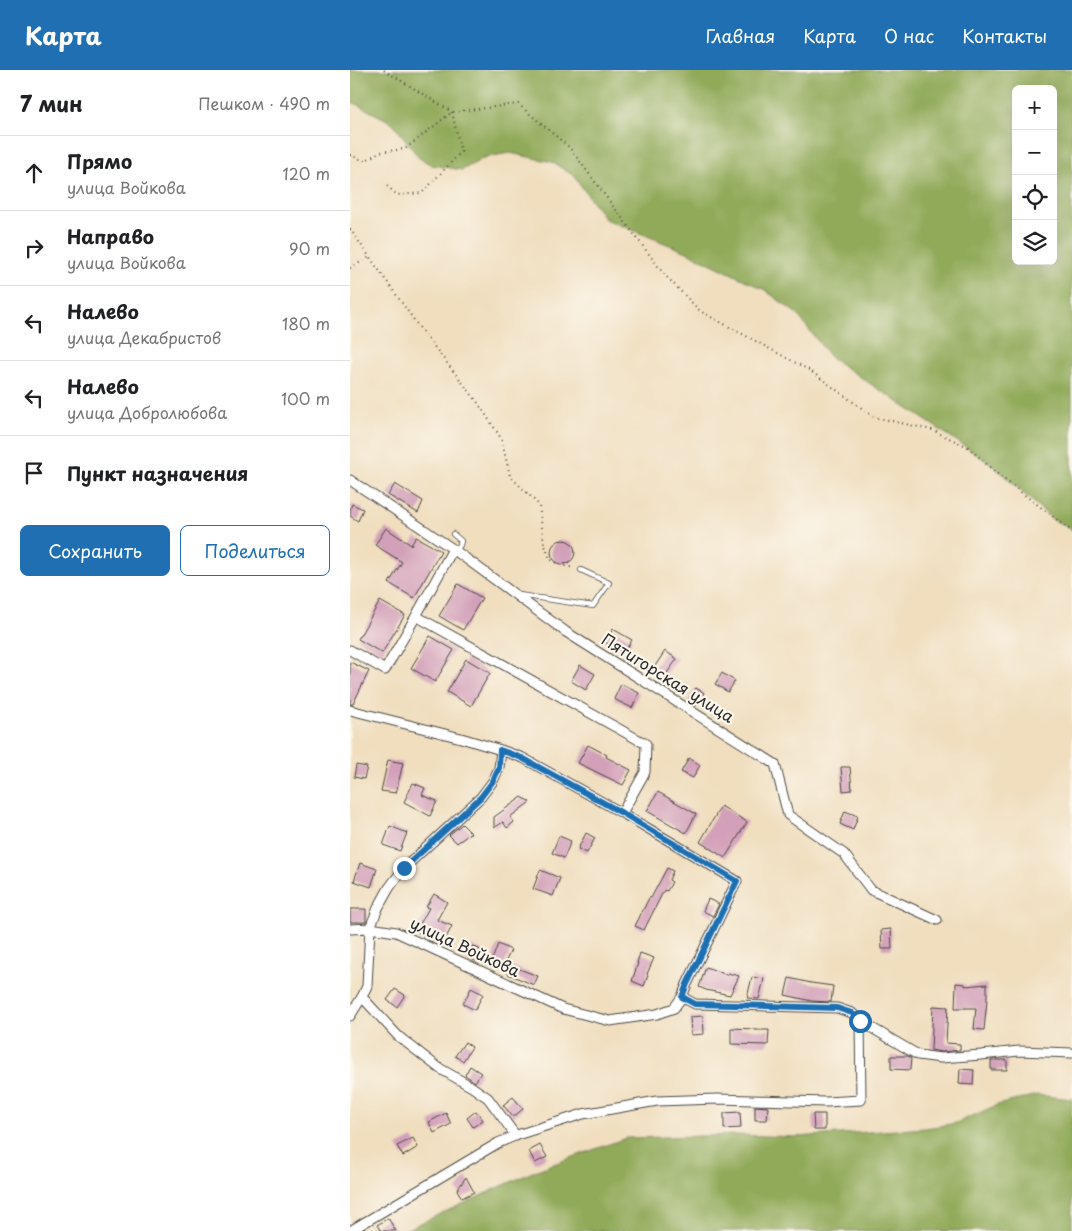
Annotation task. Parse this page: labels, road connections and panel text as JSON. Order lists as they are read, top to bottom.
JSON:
{
  "streets": {
    "street": ["Пятигорская улица", "улица Войкова"]
  },
  "page": {
    "header": "Карта",
    "nav": [
      "Главная",
      "Карта",
      "О нас",
      "Контакты"
    ],
    "heading": ["7 мин", "Пешком · 490 m"],
    "map_buttons": ["+", "−"],
    "list": [
      ["Прямо", "улица Войкова", "120 m"],
      ["Направо", "улица Войкова", "90 m"],
      ["Налево", "улица Декабристов", "180 m"],
      ["Налево", "улица Добролюбова", "100 m"],
      "Пункт назначения"
    ],
    "buttons": ["Сохранить", "Поделиться"]
  }
}
